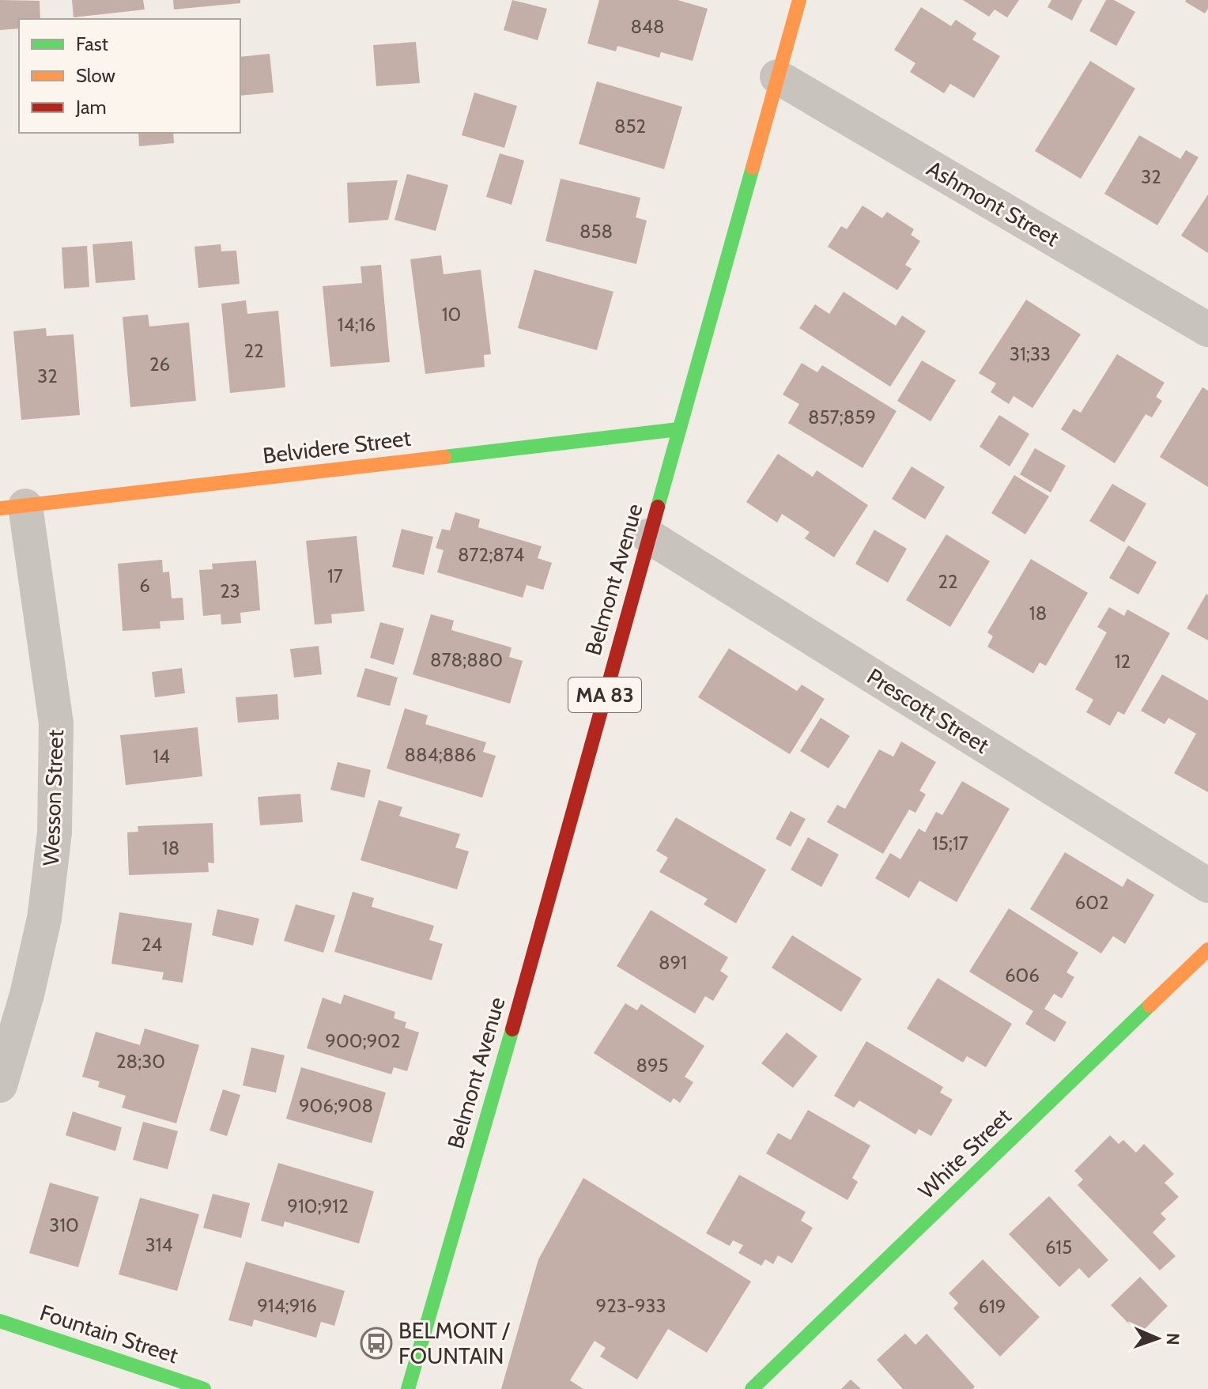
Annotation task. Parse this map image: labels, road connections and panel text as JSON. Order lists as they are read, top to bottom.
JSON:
{
  "streets": {
    "main road": [
      "Belvidere Street",
      "Belmont Avenue",
      "MA 83",
      "White Street",
      "Fountain Street"
    ],
    "street": ["Ashmont Street", "Prescott Street", "Wesson Street"]
  },
  "crossings": [
    ["Ashmont Street", "Belmont Avenue"],
    ["Belvidere Street", "Belmont Avenue"],
    ["Belvidere Street", "Wesson Street"],
    ["Belmont Avenue", "Prescott Street"]
  ],
  "places": {
    "bus stop": ["BELMONT / FOUNTAIN"]
  },
  "house_numbers": [
    "848",
    "852",
    "32",
    "858",
    "10",
    "14;16",
    "22",
    "31;33",
    "26",
    "32",
    "857;859",
    "872;874",
    "17",
    "22",
    "6",
    "23",
    "18",
    "878;880",
    "12",
    "884;886",
    "14",
    "15;17",
    "18",
    "602",
    "24",
    "891",
    "606",
    "900;902",
    "28;30",
    "895",
    "906;908",
    "910;912",
    "310",
    "314",
    "615",
    "914;916",
    "923-933",
    "619"
  ],
  "legend": ["Fast", "Slow", "Jam"],
  "north": "right"
}
